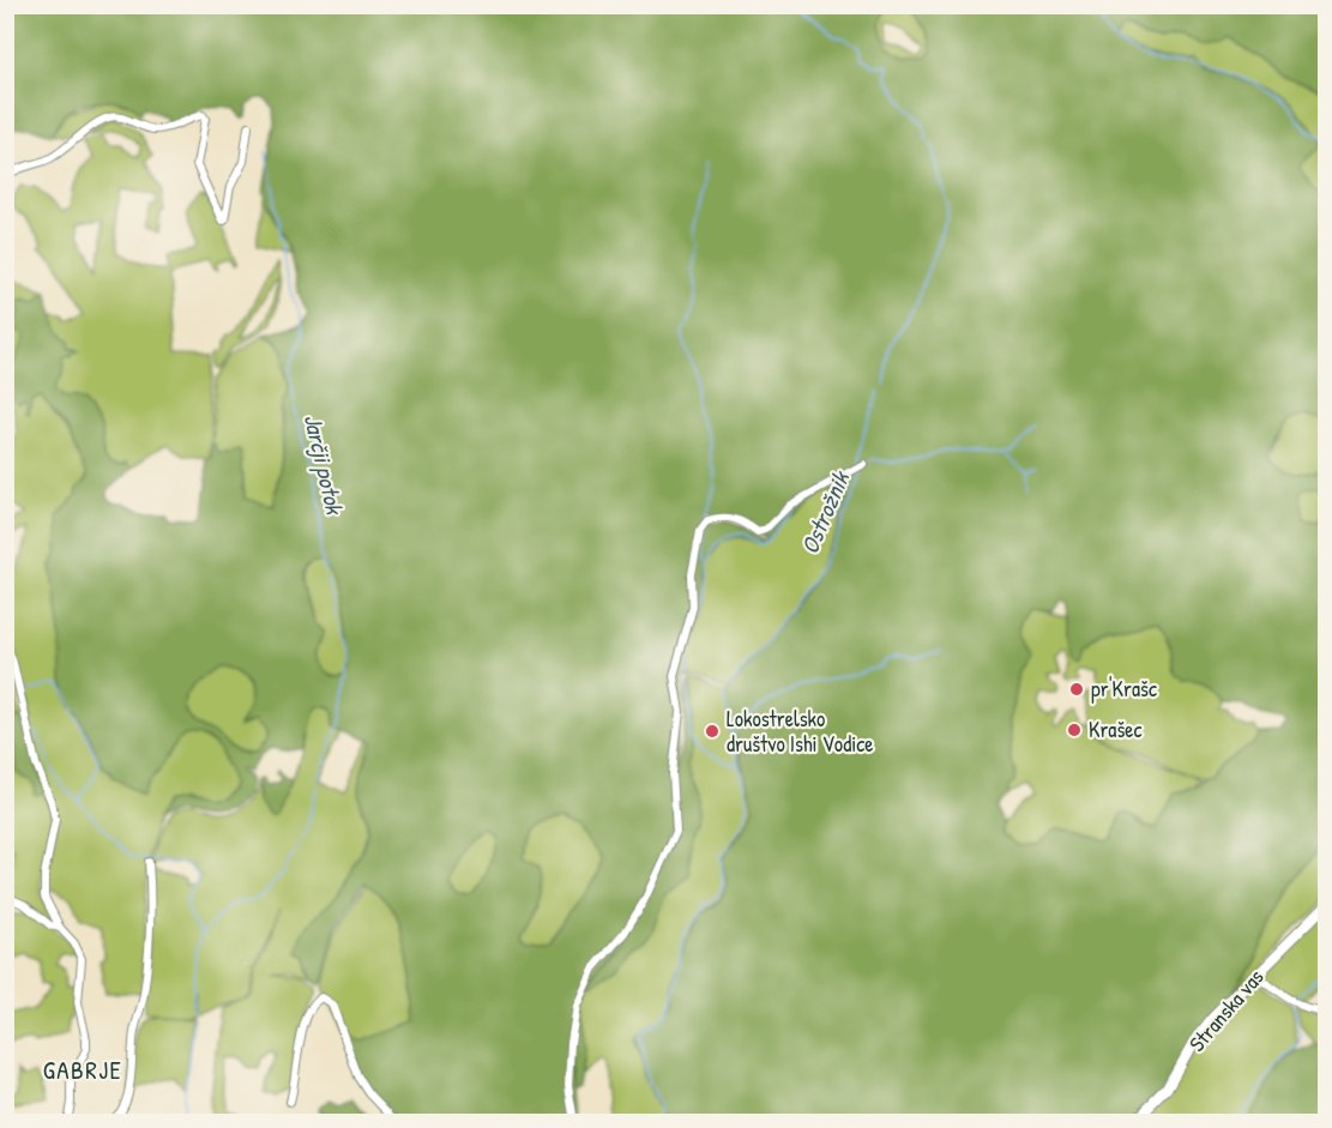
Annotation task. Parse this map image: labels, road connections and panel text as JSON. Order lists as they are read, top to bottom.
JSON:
{
  "streets": {
    "street": ["Stranska vas"]
  },
  "districts": ["GABRJE"],
  "water": ["Jarčji potok", "Ostrožnik"],
  "places": ["pr'Krašc", "Krašec", "Lokostrelsko društvo Ishi Vodice"]
}
